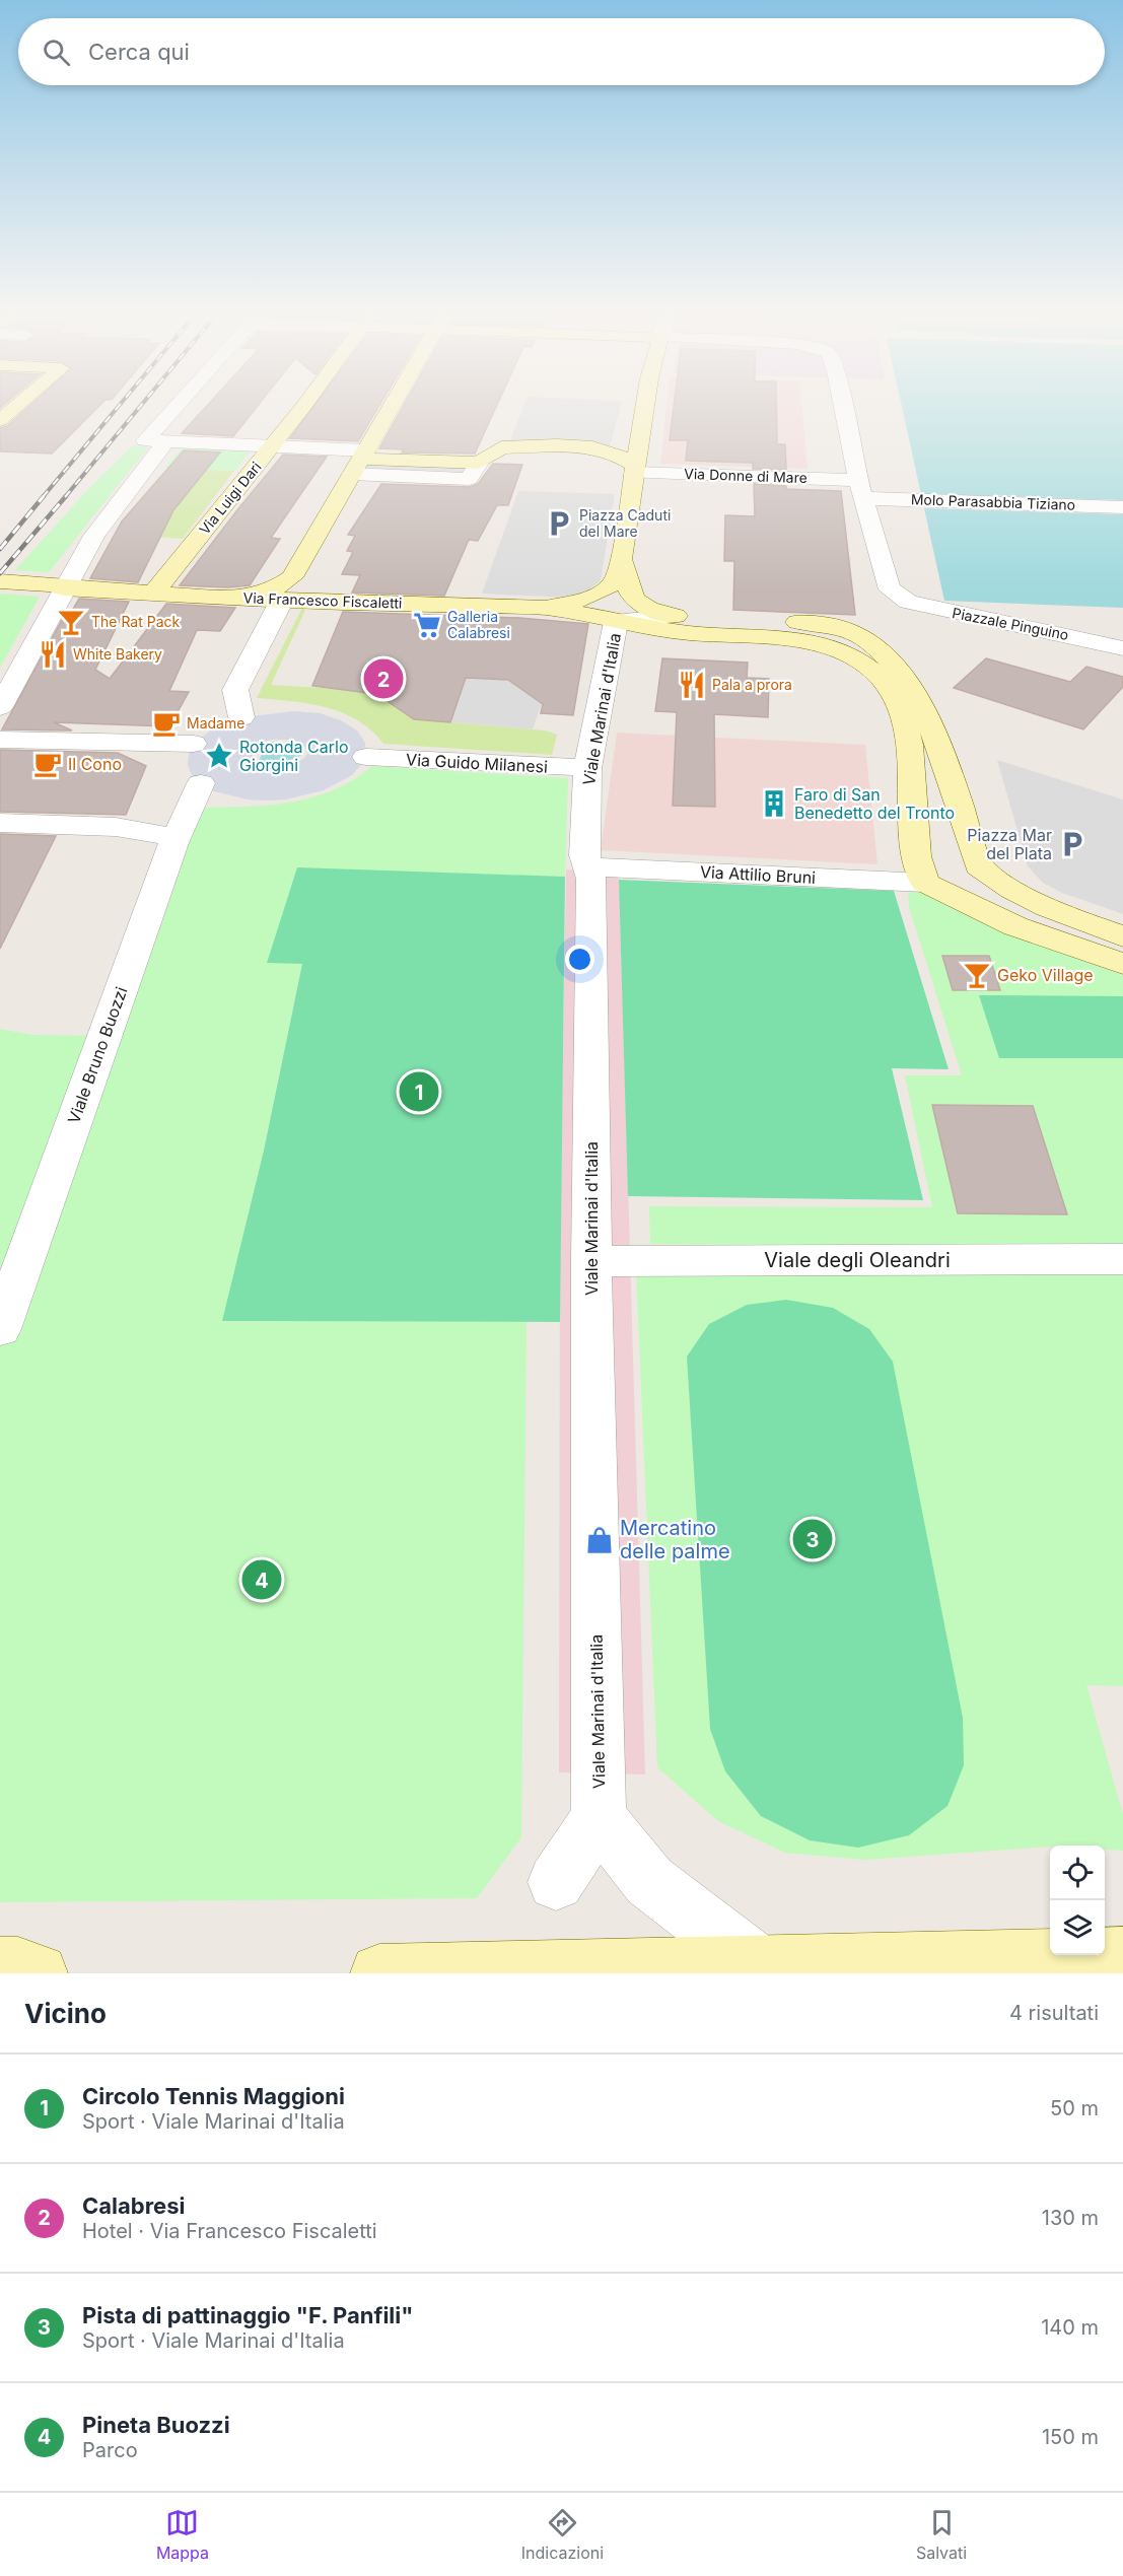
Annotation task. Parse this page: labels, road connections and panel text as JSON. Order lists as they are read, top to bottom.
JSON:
{
  "streets": {
    "street": [
      "Via Donne di Mare",
      "Via Luigi Dari",
      "Molo Parasabbia Tiziano",
      "Via Francesco Fiscaletti",
      "Piazzale Pinguino",
      "Viale Marinai d'Italia",
      "Via Guido Milanesi",
      "Via Attilio Bruni",
      "Viale Bruno Buozzi",
      "Viale degli Oleandri"
    ]
  },
  "crossings": [
    ["Via Donne di Mare", "Molo Parasabbia Tiziano"],
    ["Via Donne di Mare", "Piazzale Pinguino"],
    ["Via Luigi Dari", "Via Francesco Fiscaletti"],
    ["Molo Parasabbia Tiziano", "Piazzale Pinguino"],
    ["Via Francesco Fiscaletti", "Viale Marinai d'Italia"],
    ["Via Francesco Fiscaletti", "Via Attilio Bruni"],
    ["Viale Marinai d'Italia", "Via Guido Milanesi"],
    ["Viale Marinai d'Italia", "Via Attilio Bruni"],
    ["Viale Marinai d'Italia", "Viale degli Oleandri"]
  ],
  "places": {
    "parking": ["Piazza Caduti del Mare", "Piazza Mar del Plata"],
    "bar": ["The Rat Pack", "Geko Village"],
    "supermarket": ["Galleria Calabresi"],
    "restaurant": ["White Bakery", "Pala a prora"],
    "cafe": ["Madame", "Il Cono"],
    "place": ["Rotonda Carlo Giorgini"],
    "building": ["Faro di San Benedetto del Tronto"],
    "shop": ["Mercatino delle palme"]
  },
  "page": {
    "search": "Cerca qui",
    "pins": [
      "2",
      "1",
      "3",
      "4"
    ],
    "heading": ["Vicino", "4 risultati"],
    "list": [
      {
        "mark": "1",
        "name": "Circolo Tennis Maggioni",
        "note": "Sport · Viale Marinai d'Italia",
        "value": "50 m"
      },
      {
        "mark": "2",
        "name": "Calabresi",
        "note": "Hotel · Via Francesco Fiscaletti",
        "value": "130 m"
      },
      {
        "mark": "3",
        "name": "Pista di pattinaggio \"F. Panfili\"",
        "note": "Sport · Viale Marinai d'Italia",
        "value": "140 m"
      },
      {
        "mark": "4",
        "name": "Pineta Buozzi",
        "note": "Parco",
        "value": "150 m"
      }
    ],
    "nav": ["Mappa", "Indicazioni", "Salvati"]
  }
}
